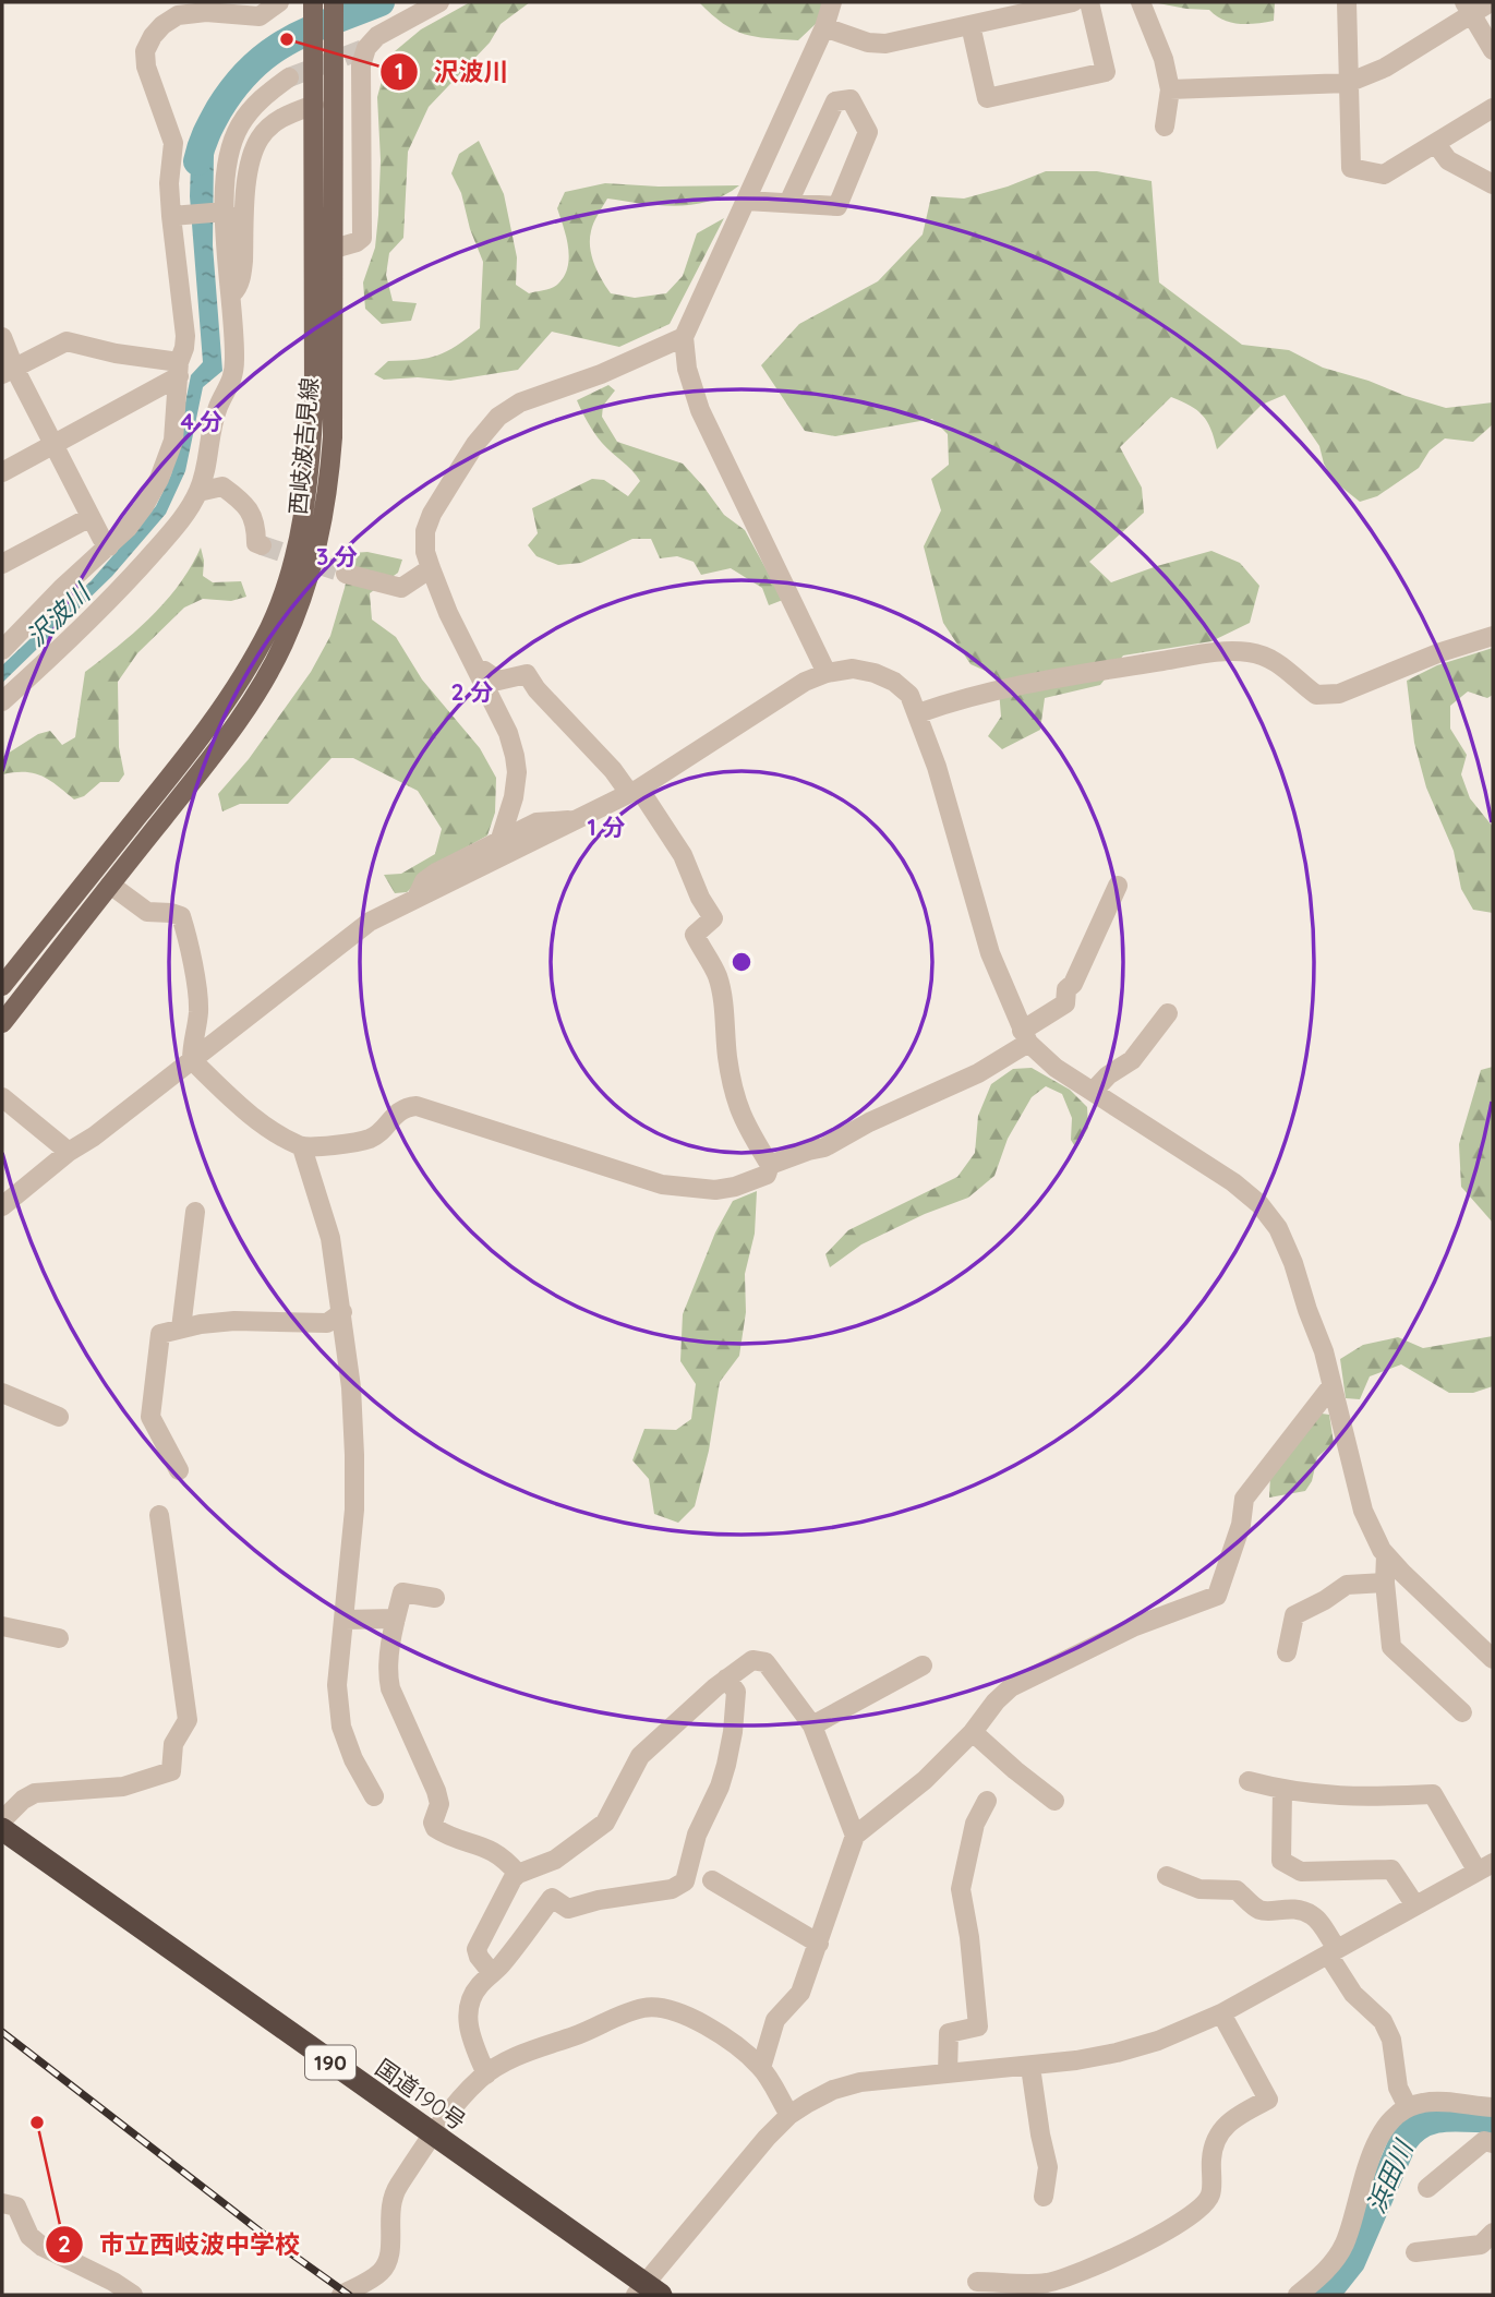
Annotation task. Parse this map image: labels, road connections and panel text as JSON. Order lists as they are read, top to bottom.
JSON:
{
  "streets": {
    "highway": ["190", "国道190号"],
    "main road": ["西岐波吉見線"]
  },
  "water": ["沢波川", "浜田川"],
  "places": ["沢波川", "市立西岐波中学校"],
  "rings": [
    "4 分",
    "3 分",
    "2 分",
    "1 分"
  ]
}
